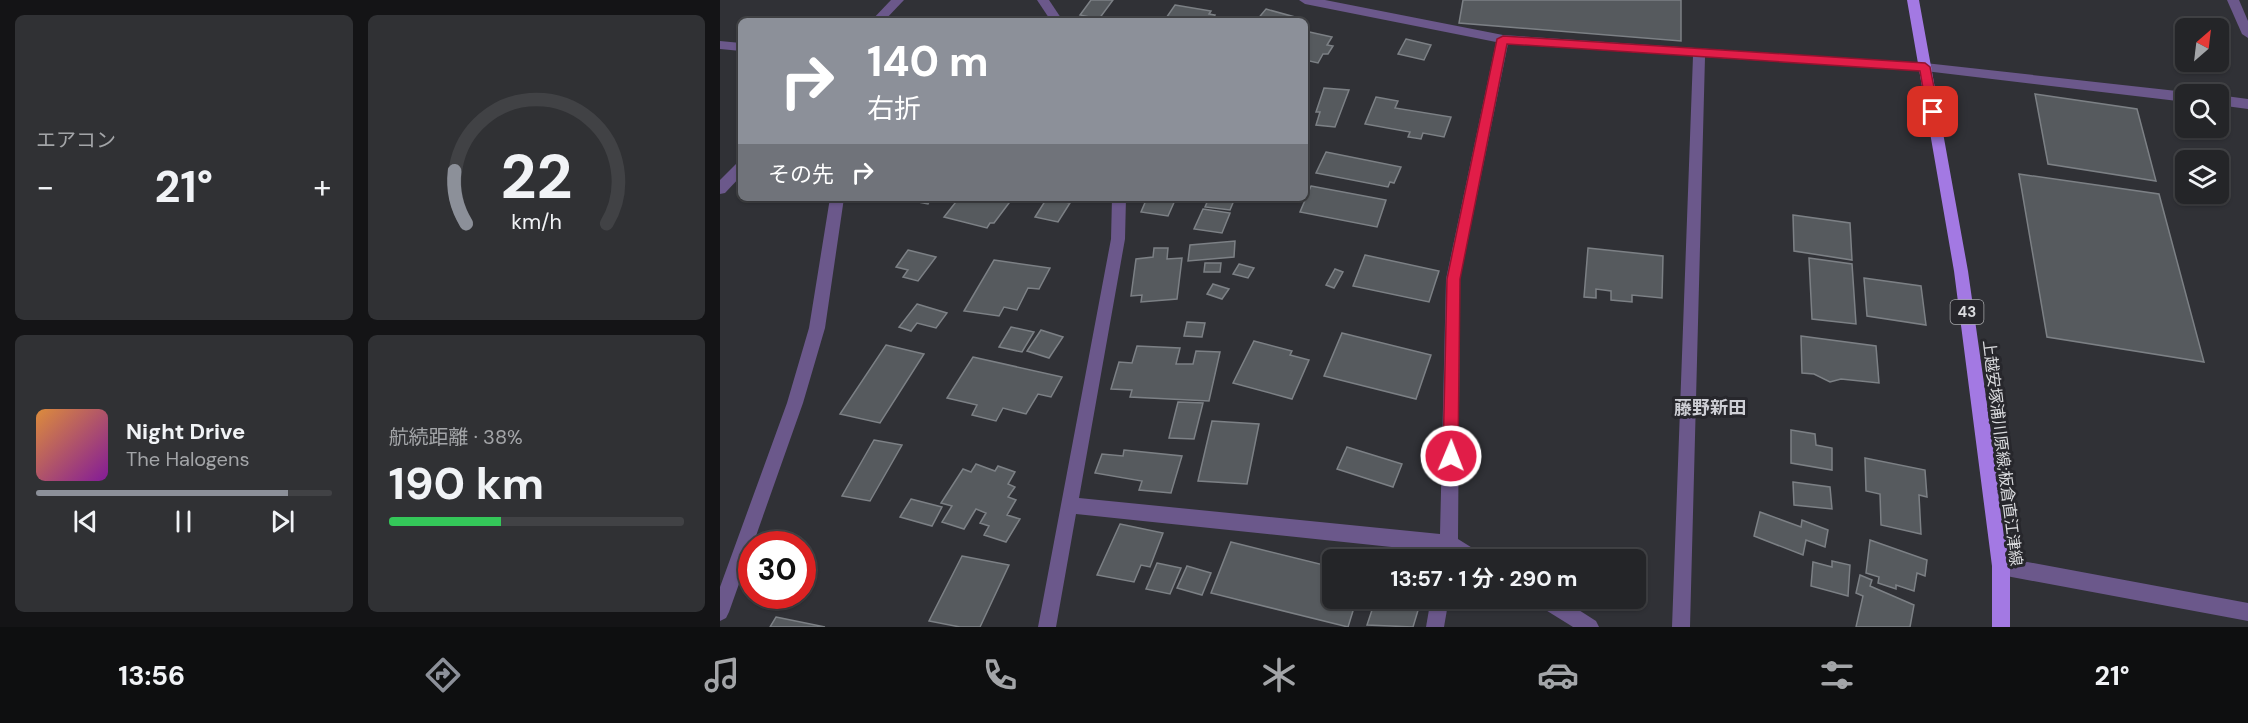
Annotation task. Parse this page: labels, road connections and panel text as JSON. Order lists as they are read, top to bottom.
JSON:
{
  "streets": {
    "main road": ["43", "上越安塚浦川原線;板倉直江津線"]
  },
  "districts": ["藤野新田"],
  "north": "top right",
  "page": {
    "tile": [
      "エアコン",
      ["航続距離 · 38%", "190 km"]
    ],
    "turn": ["140 m", "右折"],
    "then": "その先",
    "heat": ["−", "21°", "+"],
    "song": ["Night Drive", "The Halogens"],
    "limit": "30",
    "trip": "13:57 · 1 分 · 290 m",
    "tabs": ["13:56", "21°"],
    "gauge": ["22", "km/h"]
  }
}
